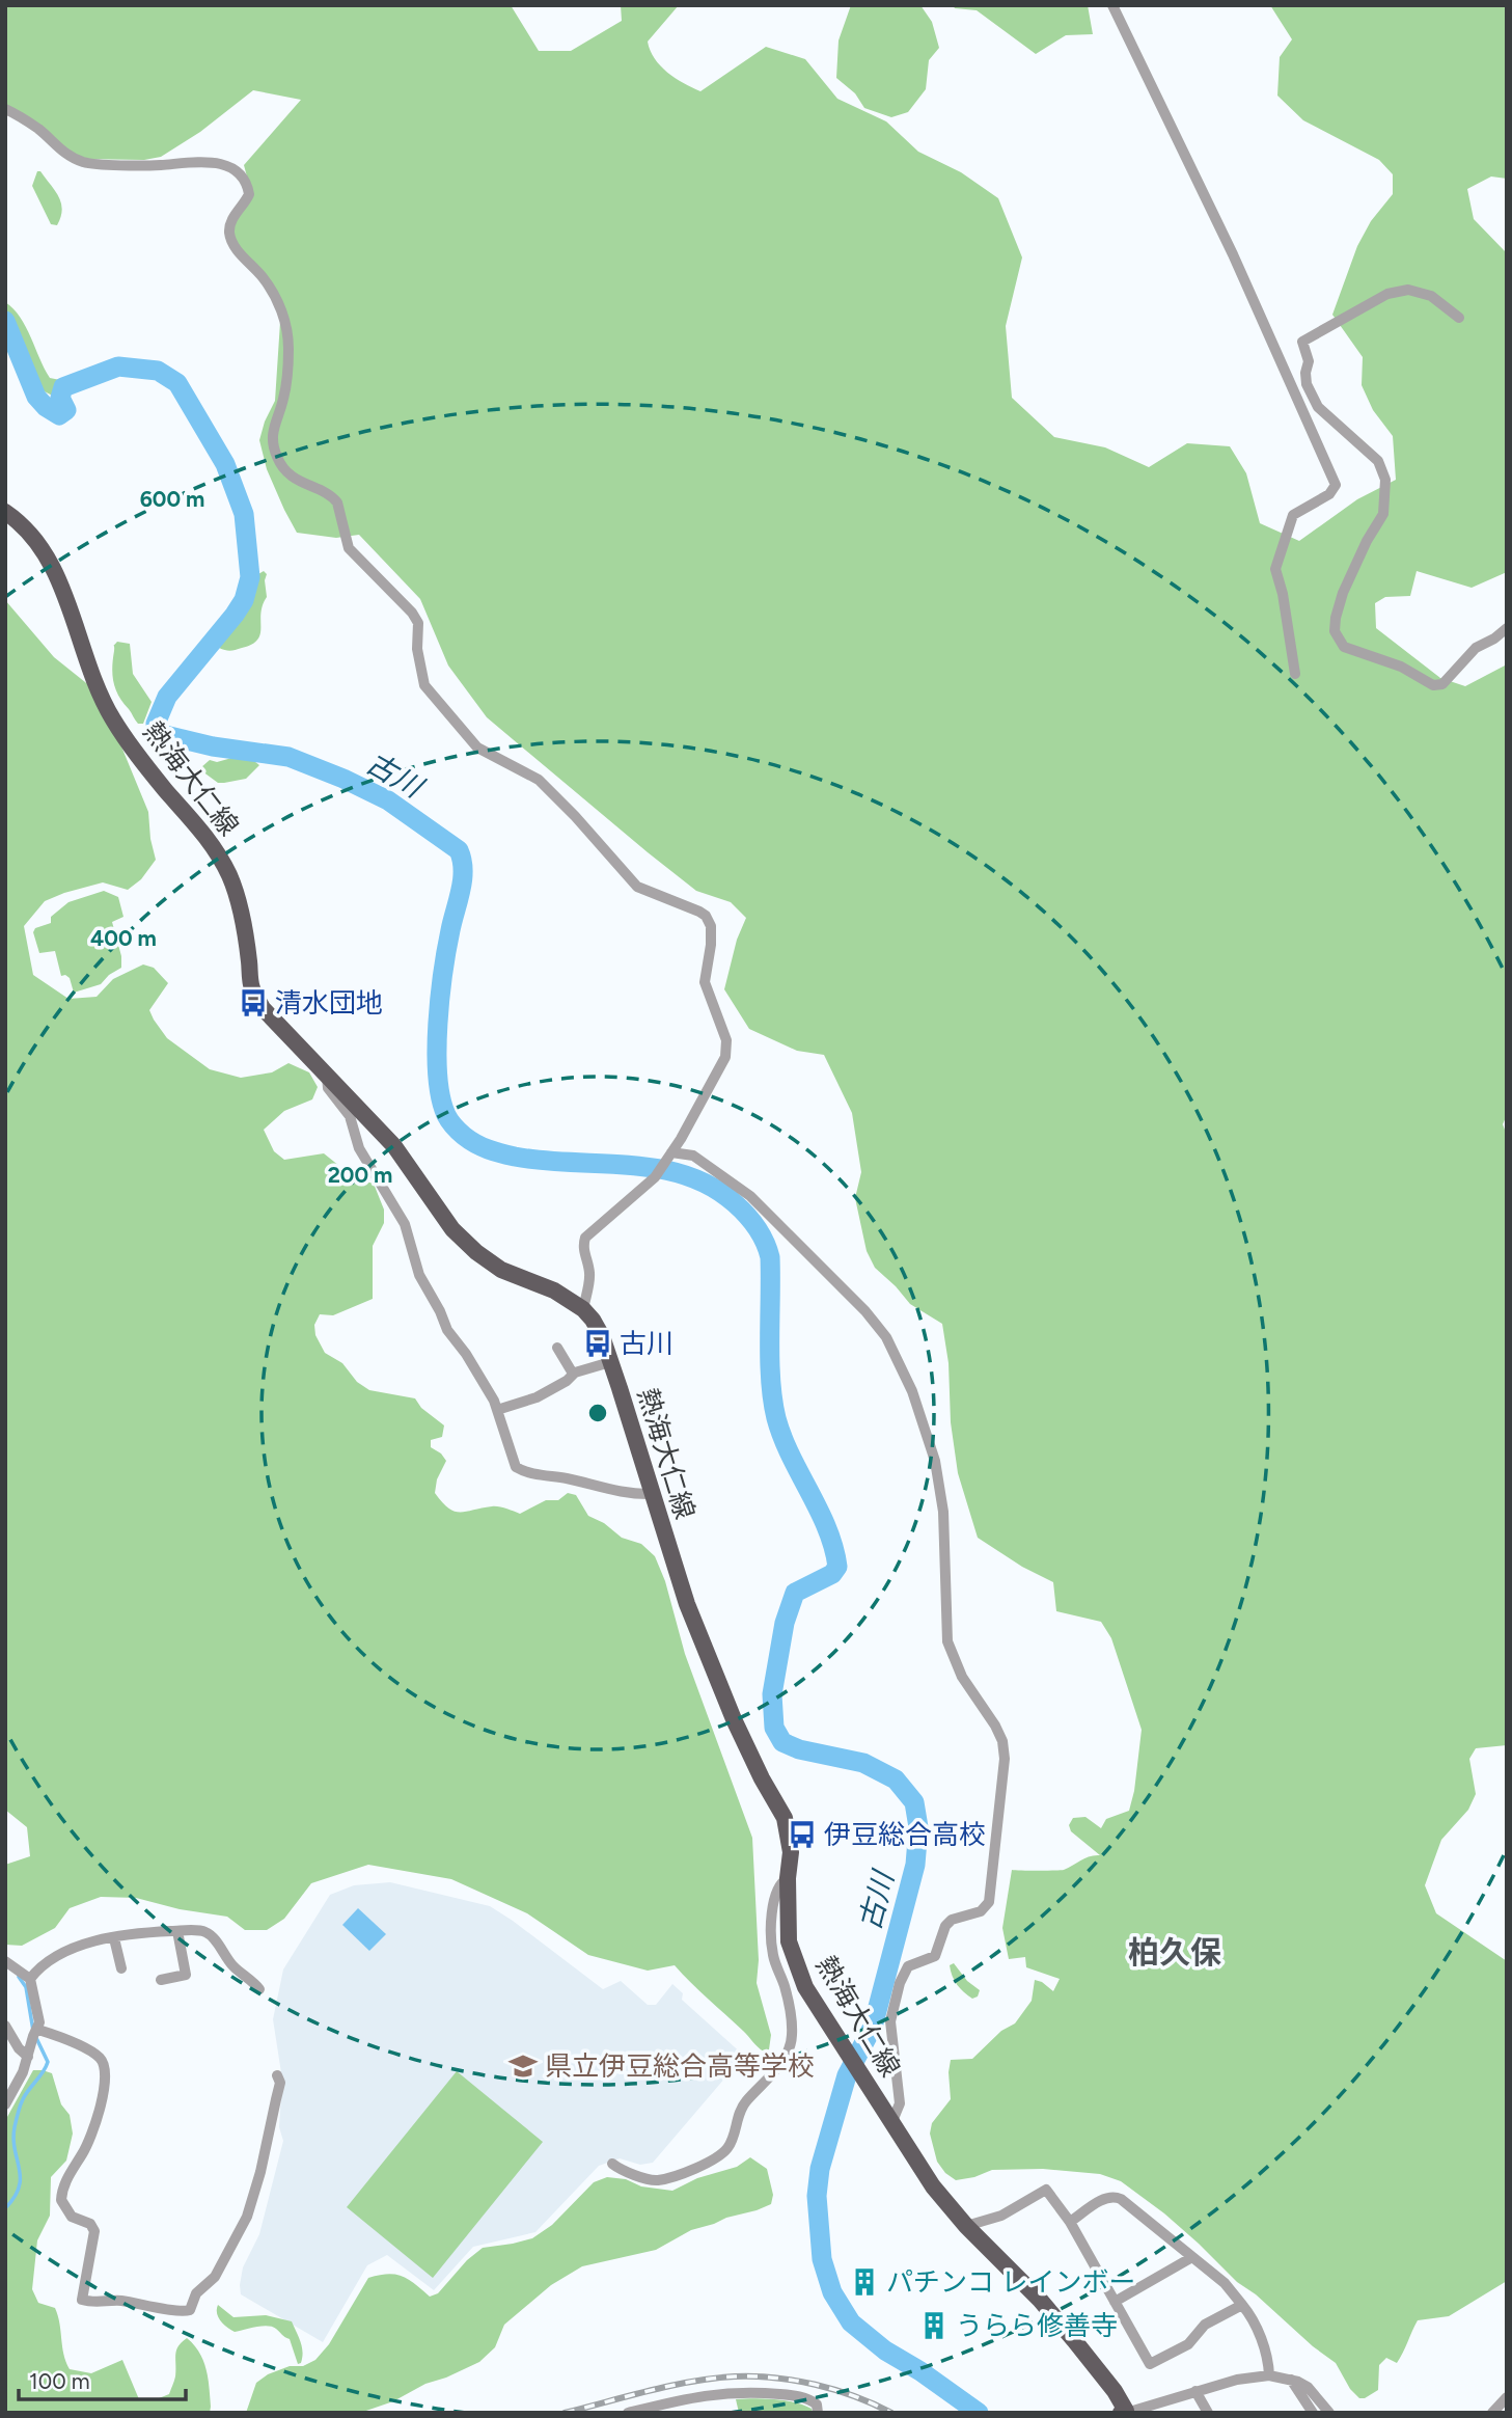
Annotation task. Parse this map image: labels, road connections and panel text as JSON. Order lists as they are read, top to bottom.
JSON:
{
  "streets": {
    "main road": ["熱海大仁線"]
  },
  "districts": ["柏久保"],
  "water": ["古川"],
  "places": {
    "bus stop": ["清水団地", "古川", "伊豆総合高校"],
    "school or university": ["県立伊豆総合高等学校"],
    "building": ["パチンコ レインボー", "うらら修善寺"]
  },
  "scale_bar": "100 m",
  "rings": ["600 m", "400 m", "200 m"]
}
